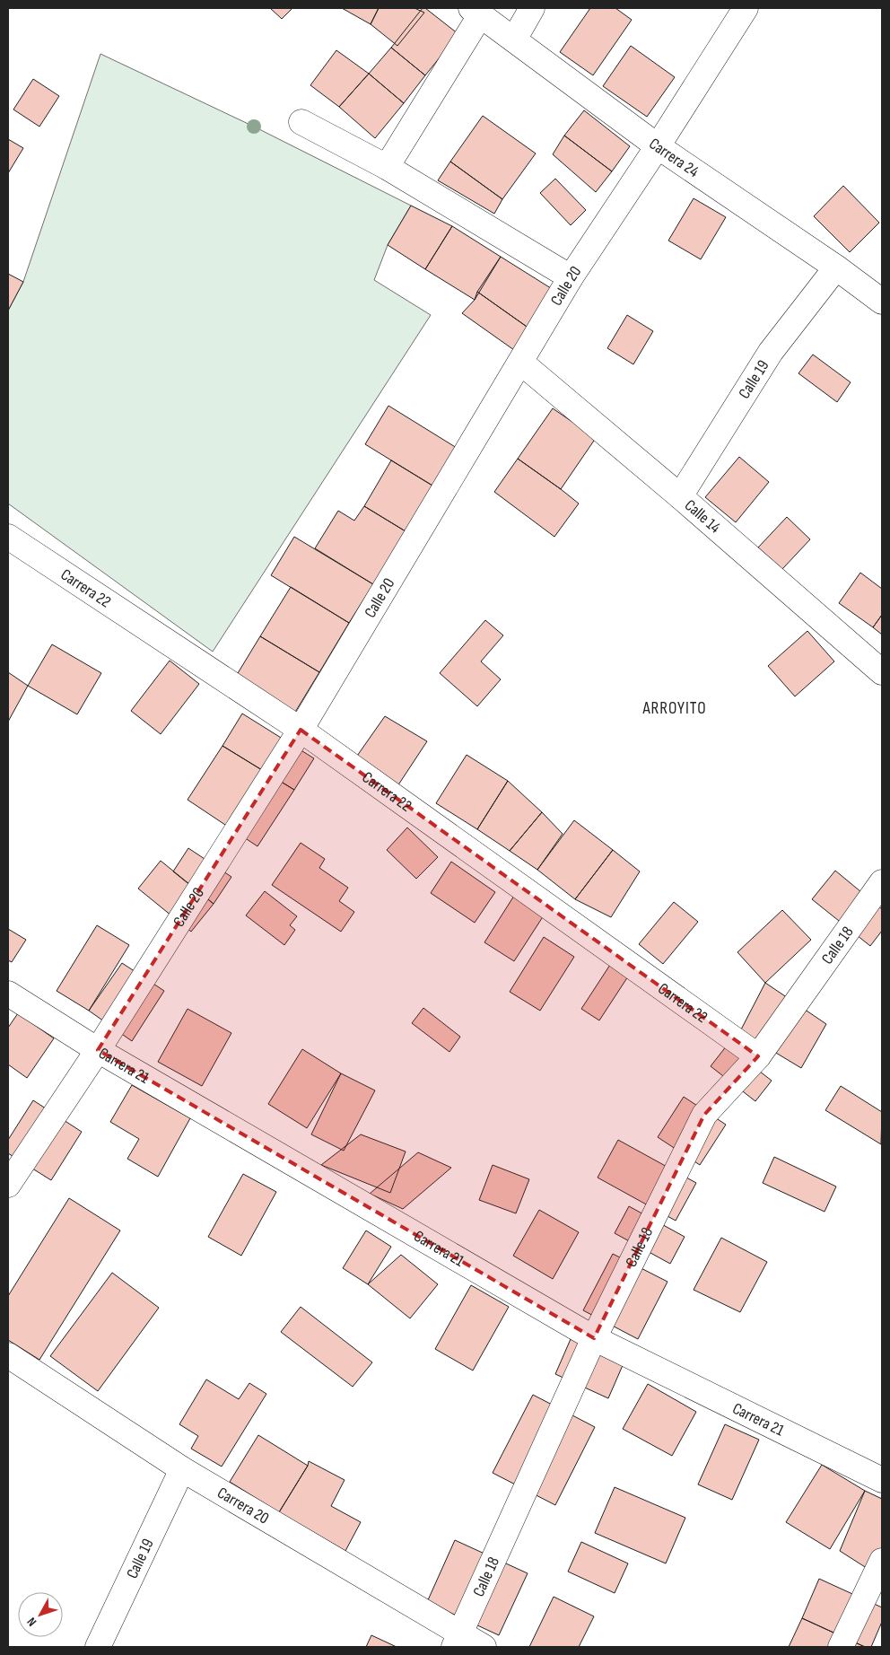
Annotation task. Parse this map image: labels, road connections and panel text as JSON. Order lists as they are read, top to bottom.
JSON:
{
  "streets": {
    "street": [
      "Carrera 24",
      "Calle 20",
      "Calle 19",
      "Calle 14",
      "Carrera 22",
      "Calle 18",
      "Carrera 21",
      "Carrera 20"
    ]
  },
  "crossings": [
    ["Carrera 24", "Calle 20"],
    ["Carrera 24", "Calle 19"],
    ["Calle 20", "Calle 14"],
    ["Calle 20", "Carrera 22"],
    ["Calle 20", "Carrera 21"],
    ["Calle 19", "Calle 14"],
    ["Calle 19", "Carrera 20"],
    ["Carrera 22", "Calle 18"],
    ["Calle 18", "Carrera 21"],
    ["Calle 18", "Carrera 20"]
  ],
  "districts": ["ARROYITO"],
  "north": "bottom left"
}
